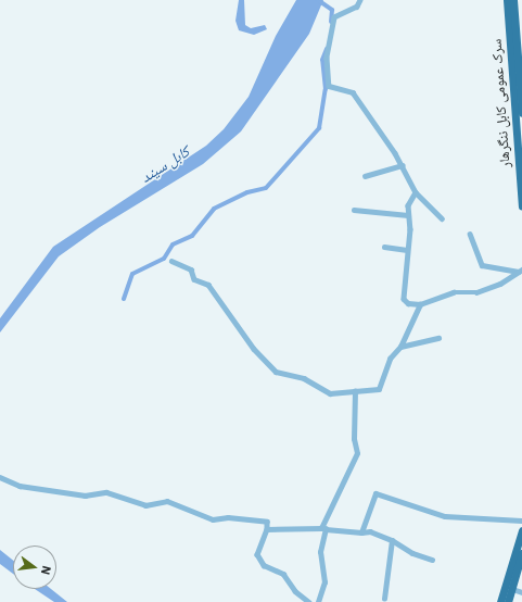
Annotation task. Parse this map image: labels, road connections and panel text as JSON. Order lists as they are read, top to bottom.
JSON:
{
  "streets": {
    "highway": ["سرک عمومی کابل ننگرهار"]
  },
  "water": ["کابل سيند"],
  "north": "right"
}
